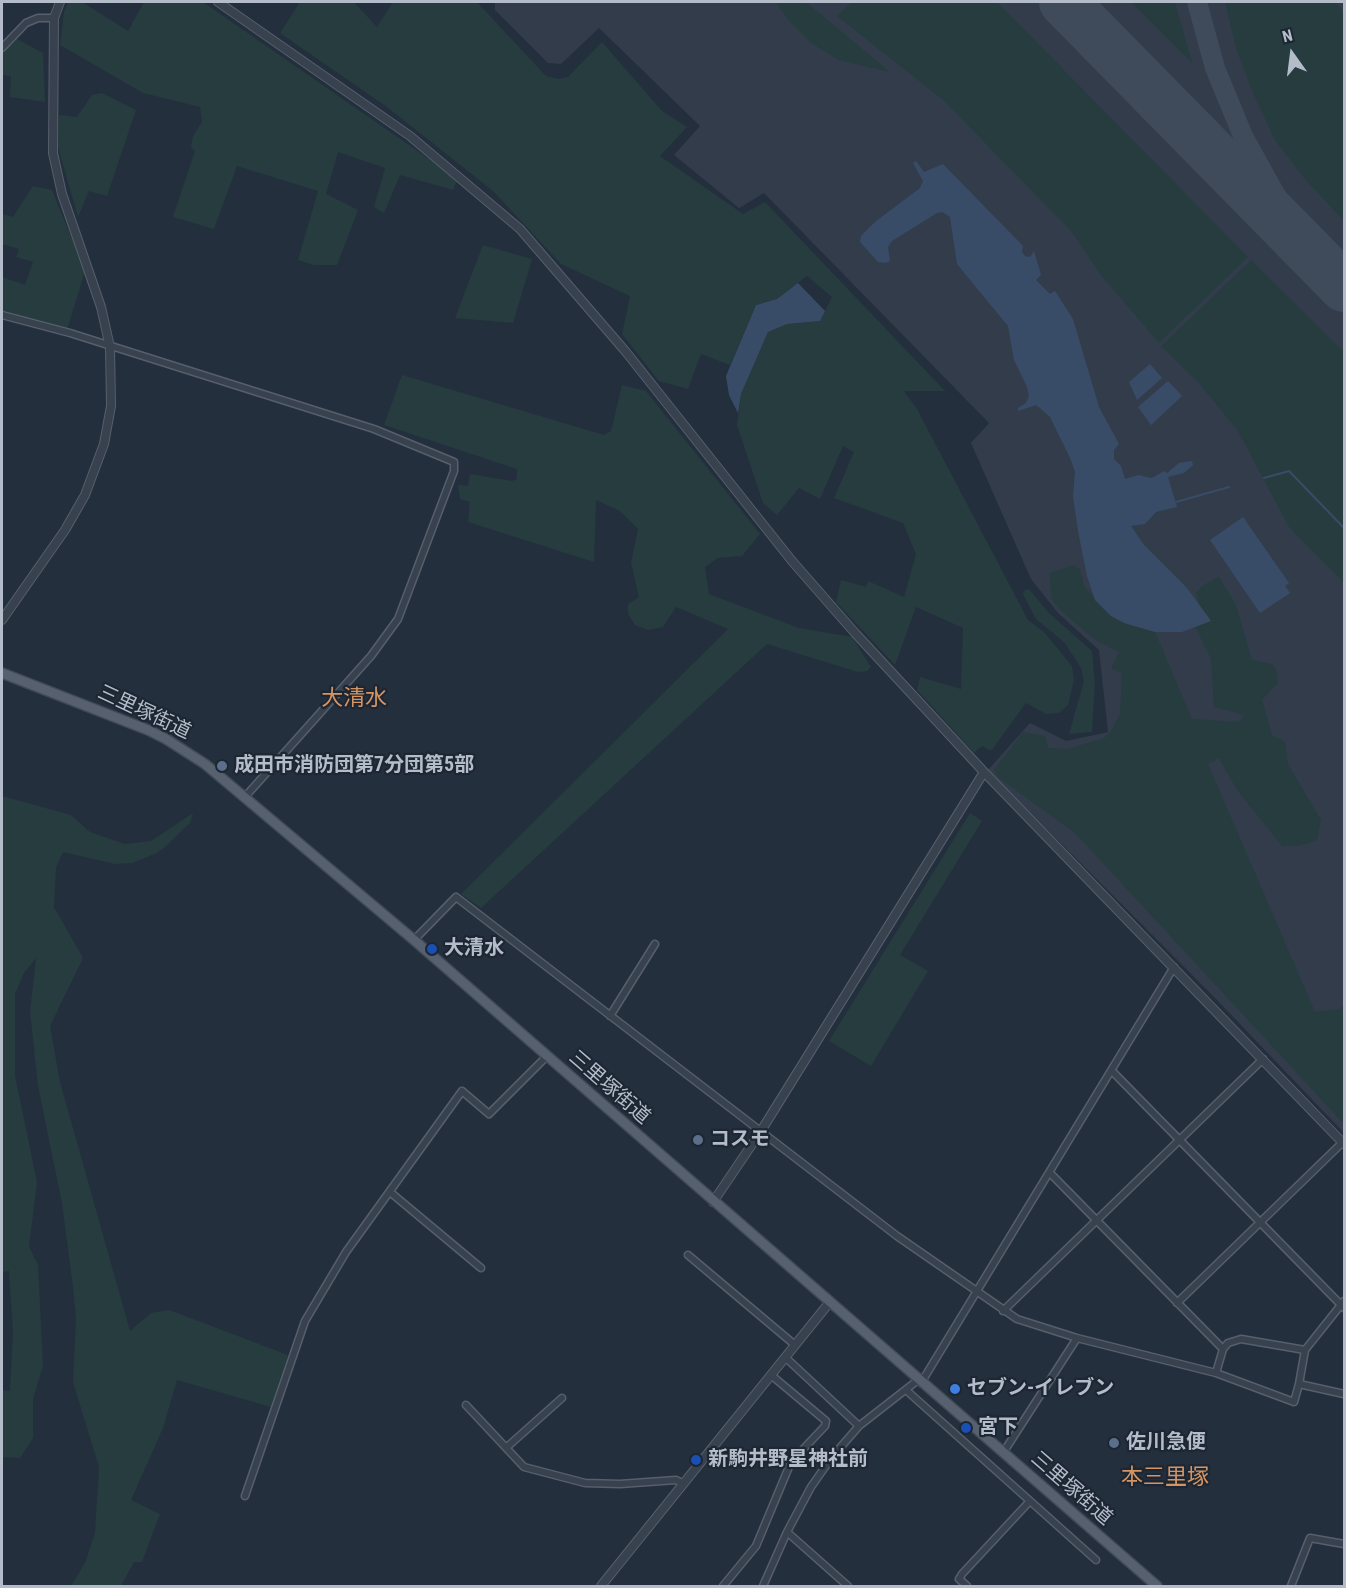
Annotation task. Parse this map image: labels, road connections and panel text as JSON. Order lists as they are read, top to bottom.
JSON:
{
  "streets": {
    "main road": ["三里塚街道"]
  },
  "districts": ["大清水", "本三里塚"],
  "places": [
    "成田市消防団第7分団第5部",
    "大清水",
    "コスモ",
    "セブン-イレブン",
    "宮下",
    "佐川急便",
    "新駒井野星神社前"
  ],
  "north": "top"
}
